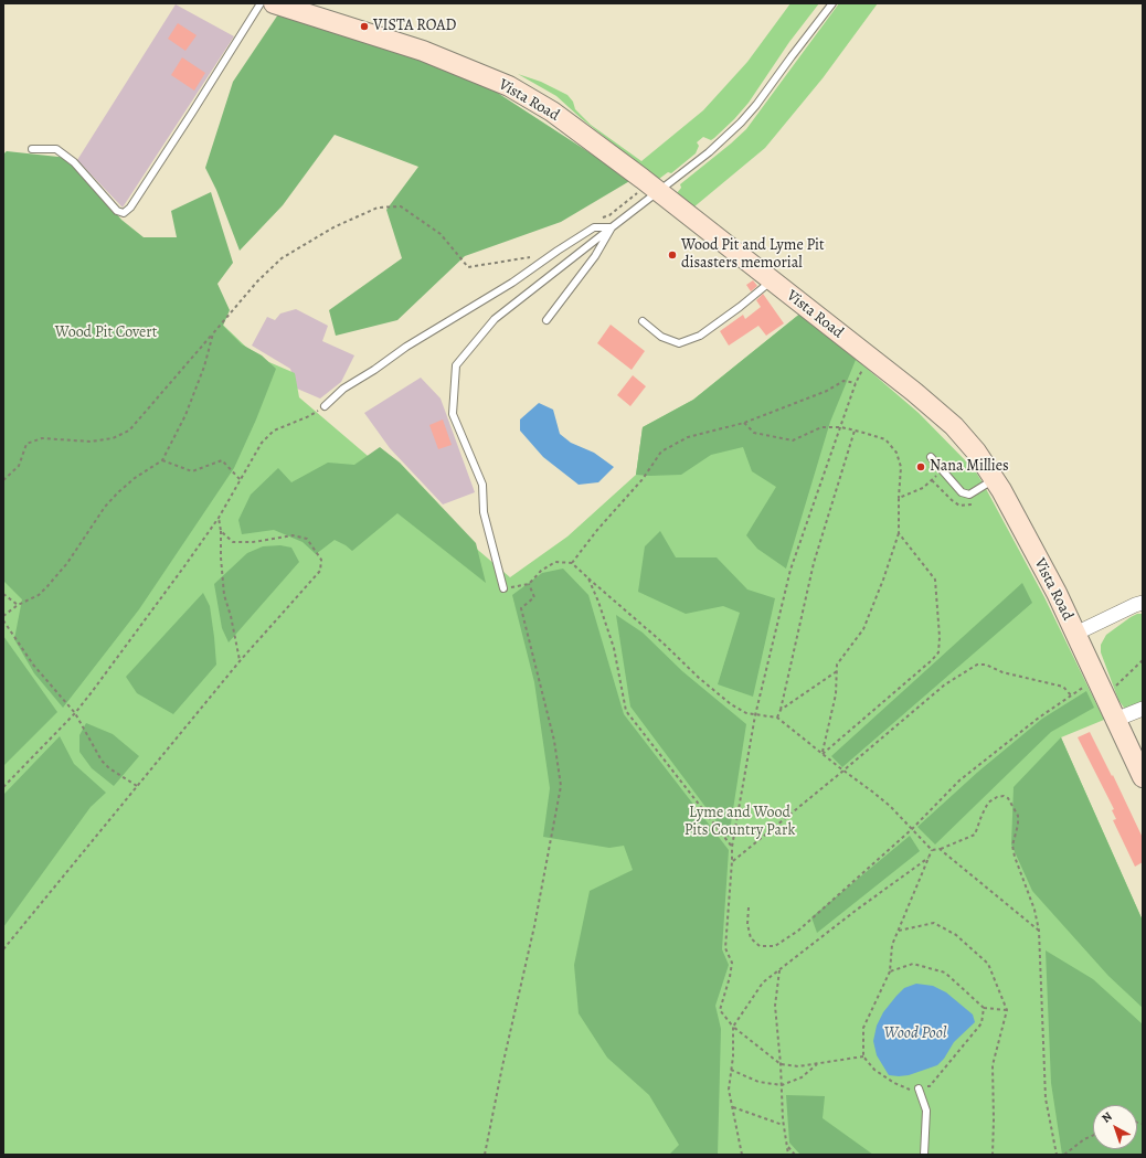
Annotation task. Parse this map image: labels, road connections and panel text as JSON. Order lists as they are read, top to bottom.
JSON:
{
  "streets": {
    "main road": ["Vista Road"]
  },
  "water": ["Wood Pool"],
  "parks": ["Wood Pit Covert", "Lyme and Wood Pits Country Park"],
  "places": ["VISTA ROAD", "Wood Pit and Lyme Pit disasters memorial", "Nana Millies"],
  "north": "top left"
}
